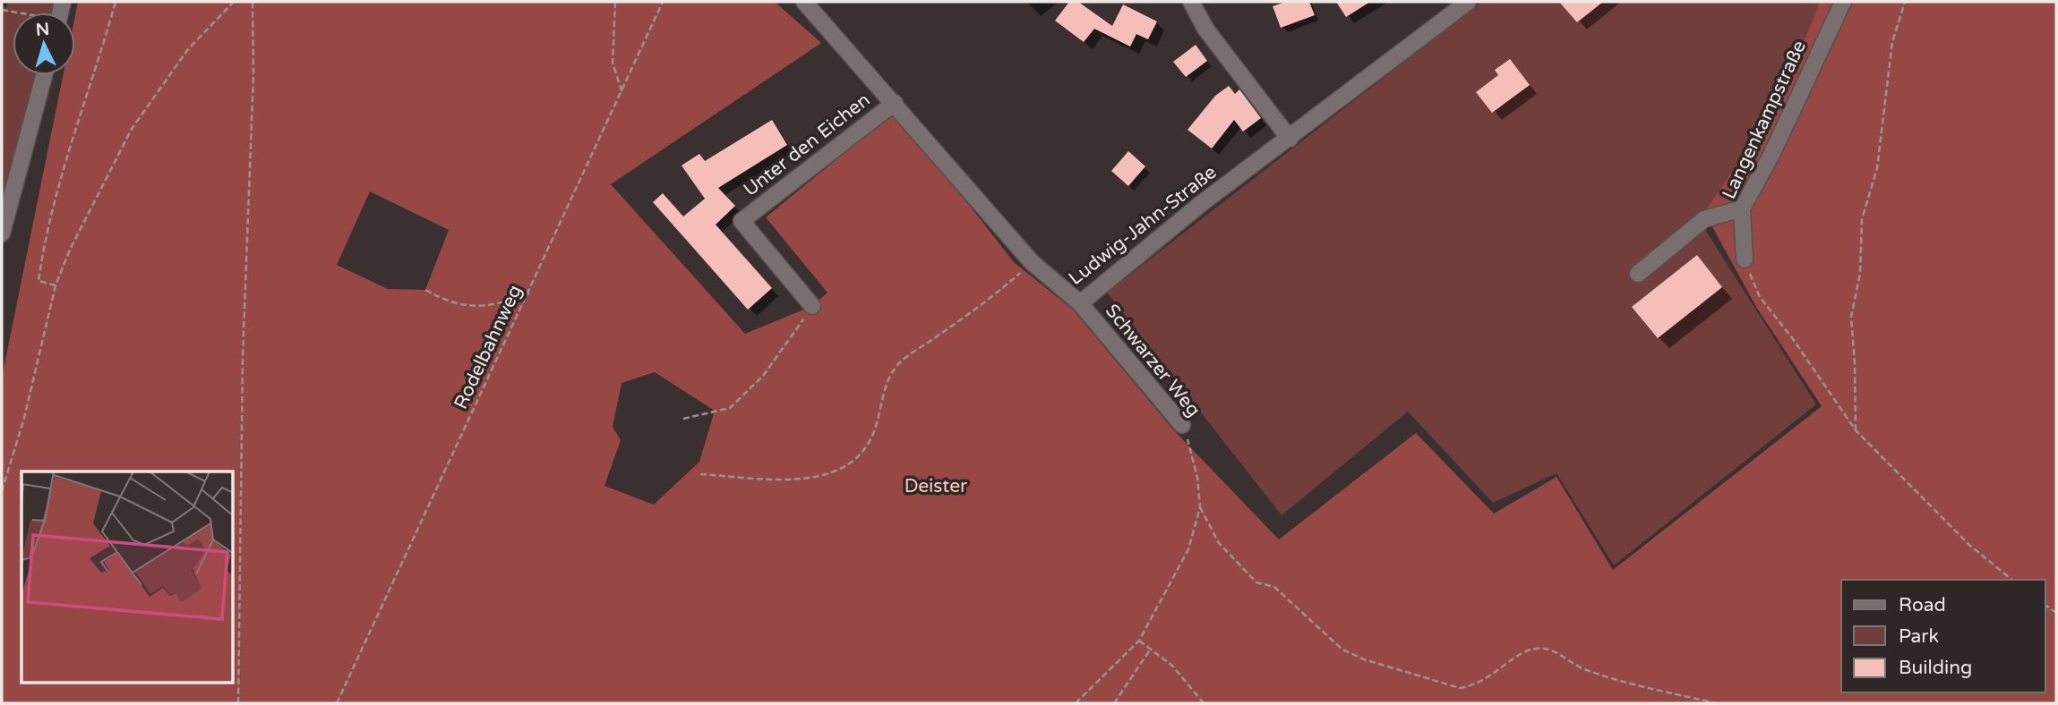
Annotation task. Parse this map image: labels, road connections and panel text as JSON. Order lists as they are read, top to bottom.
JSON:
{
  "streets": {
    "street": [
      "Langenkampstraße",
      "Unter den Eichen",
      "Ludwig-Jahn-Straße",
      "Schwarzer Weg"
    ],
    "path": ["Rodelbahnweg"]
  },
  "crossings": [
    ["Unter den Eichen", "Ludwig-Jahn-Straße"],
    ["Ludwig-Jahn-Straße", "Schwarzer Weg"]
  ],
  "parks": ["Deister"],
  "legend": ["Road", "Park", "Building"],
  "north": "top"
}
